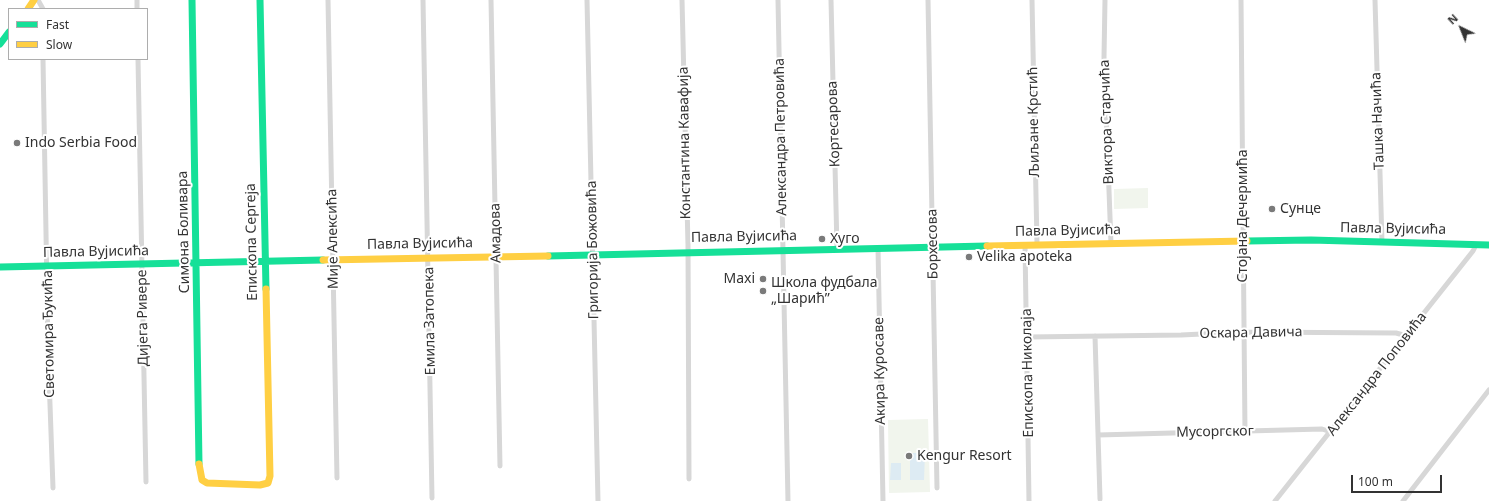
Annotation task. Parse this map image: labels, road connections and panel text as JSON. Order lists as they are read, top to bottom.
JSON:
{
  "streets": {
    "street": [
      "Ташка Начића",
      "Љиљане Крстић",
      "Виктора Старчића",
      "Кортесарова",
      "Александра Петровића",
      "Константина Кавафија",
      "Стојана Дечермића",
      "Павла Вујисића",
      "Симона Боливара",
      "Амадова",
      "Мије Алексића",
      "Епископа Сергеја",
      "Борхесова",
      "Григорија Божовића",
      "Дијега Ривере",
      "Емила Затопека",
      "Оскара Давича",
      "Светомира Ђукића",
      "Акира Куросаве",
      "Епископа Николаја",
      "Александра Поповића",
      "Мусоргског"
    ]
  },
  "crossings": [
    ["Ташка Начића", "Павла Вујисића"],
    ["Љиљане Крстић", "Павла Вујисића"],
    ["Виктора Старчића", "Павла Вујисића"],
    ["Кортесарова", "Павла Вујисића"],
    ["Александра Петровића", "Павла Вујисића"],
    ["Константина Кавафија", "Павла Вујисића"],
    ["Стојана Дечермића", "Павла Вујисића"],
    ["Стојана Дечермића", "Оскара Давича"],
    ["Стојана Дечермића", "Мусоргског"],
    ["Павла Вујисића", "Симона Боливара"],
    ["Павла Вујисића", "Амадова"],
    ["Павла Вујисића", "Мије Алексића"],
    ["Павла Вујисића", "Епископа Сергеја"],
    ["Павла Вујисића", "Борхесова"],
    ["Павла Вујисића", "Григорија Божовића"],
    ["Павла Вујисића", "Дијега Ривере"],
    ["Павла Вујисића", "Емила Затопека"],
    ["Павла Вујисића", "Светомира Ђукића"],
    ["Павла Вујисића", "Акира Куросаве"],
    ["Павла Вујисића", "Епископа Николаја"],
    ["Павла Вујисића", "Александра Поповића"],
    ["Симона Боливара", "Епископа Сергеја"],
    ["Оскара Давича", "Епископа Николаја"],
    ["Оскара Давича", "Александра Поповића"],
    ["Александра Поповића", "Мусоргског"]
  ],
  "places": [
    "Indo Serbia Food",
    "Сунце",
    "Хуго",
    "Velika apoteka",
    "Maxi",
    "Школа фудбала „Шарић”",
    "Kengur Resort"
  ],
  "legend": ["Fast", "Slow"],
  "scale_bar": "100 m",
  "north": "top left"
}
